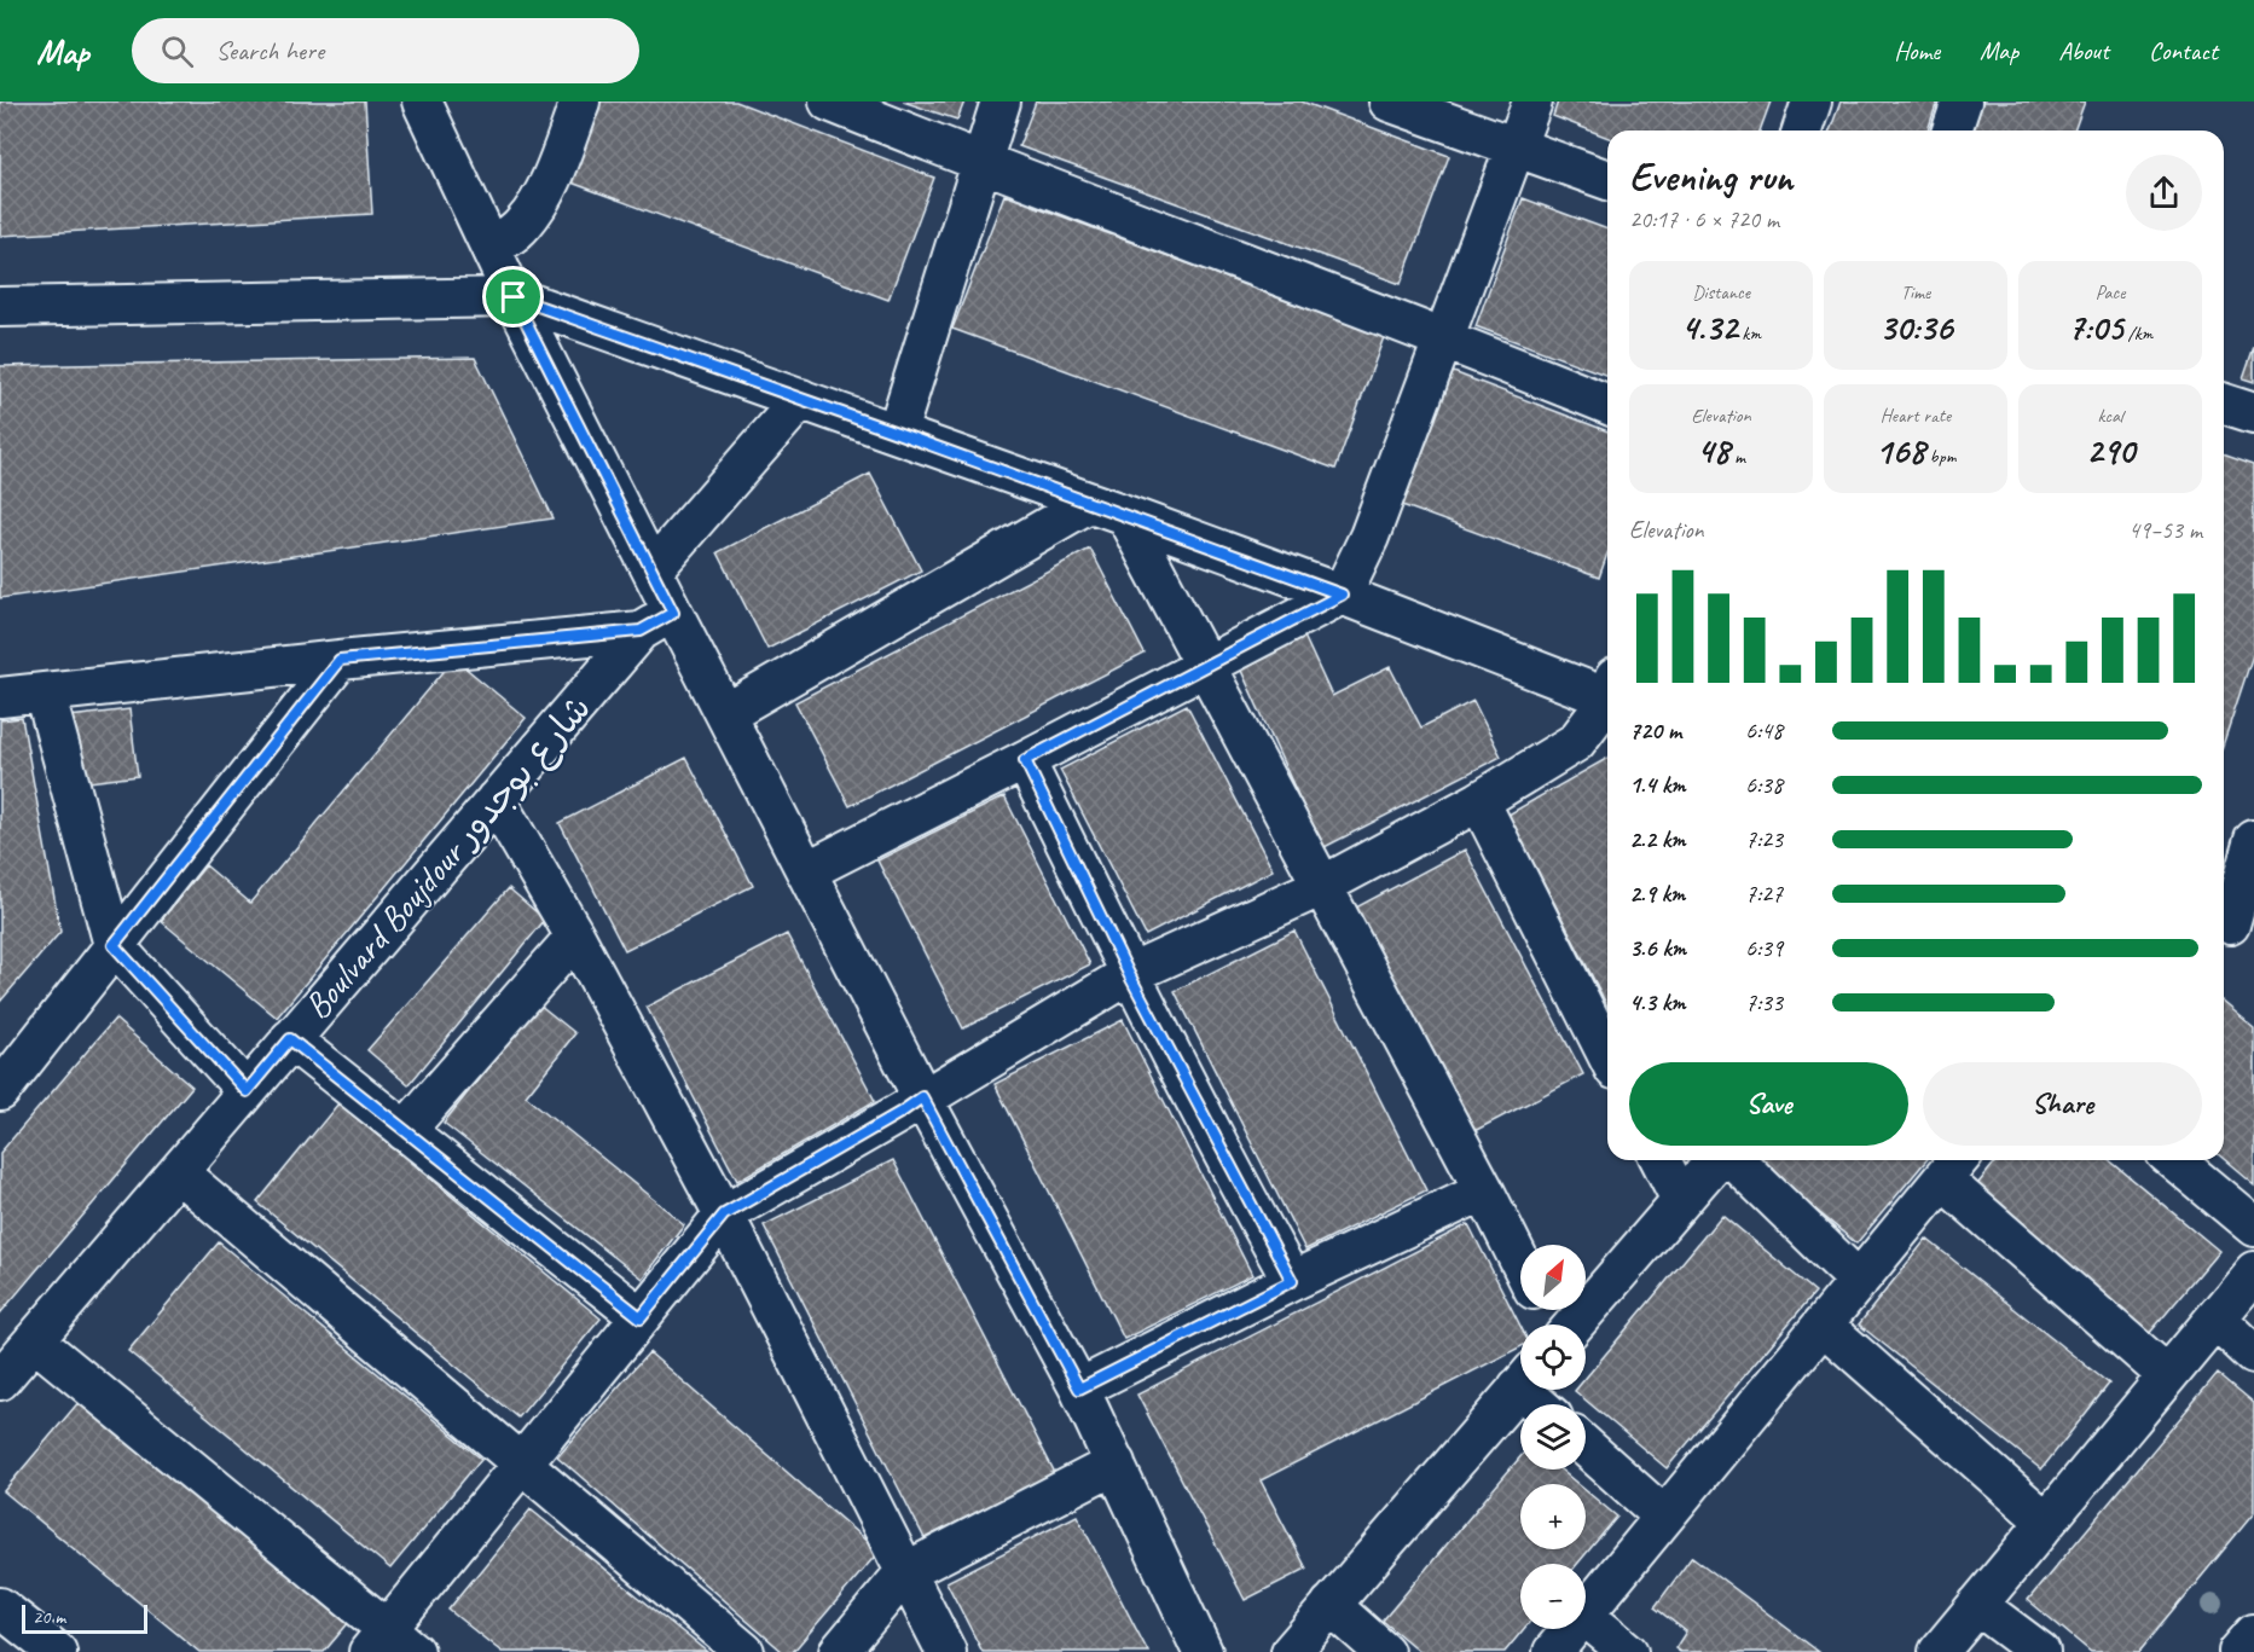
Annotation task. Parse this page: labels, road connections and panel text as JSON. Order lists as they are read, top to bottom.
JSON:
{
  "streets": {
    "street": ["Boulvard Boujdour شارع بوجدور"]
  },
  "scale_bar": "20 m",
  "north": "top right",
  "page": {
    "header": "Map",
    "search": "Search here",
    "nav": [
      "Home",
      "Map",
      "About",
      "Contact"
    ],
    "heading": ["Evening run", "20:17 · 6 × 720 m"],
    "stats": [
      ["Distance", "4.32 km"],
      ["Time", "30:36"],
      ["Pace", "7:05 /km"],
      ["Elevation", "48 m"],
      ["Heart rate", "168 bpm"],
      ["kcal", "290"]
    ],
    "chart": ["Elevation", "49–53 m"],
    "list": [
      {
        "name": "720 m",
        "note": "6:48"
      },
      {
        "name": "1.4 km",
        "note": "6:38"
      },
      {
        "name": "2.2 km",
        "note": "7:23"
      },
      {
        "name": "2.9 km",
        "note": "7:27"
      },
      {
        "name": "3.6 km",
        "note": "6:39"
      },
      {
        "name": "4.3 km",
        "note": "7:33"
      }
    ],
    "buttons": ["Save", "Share"],
    "map_buttons": ["+", "−"],
    "scale": "20 m"
  }
}
